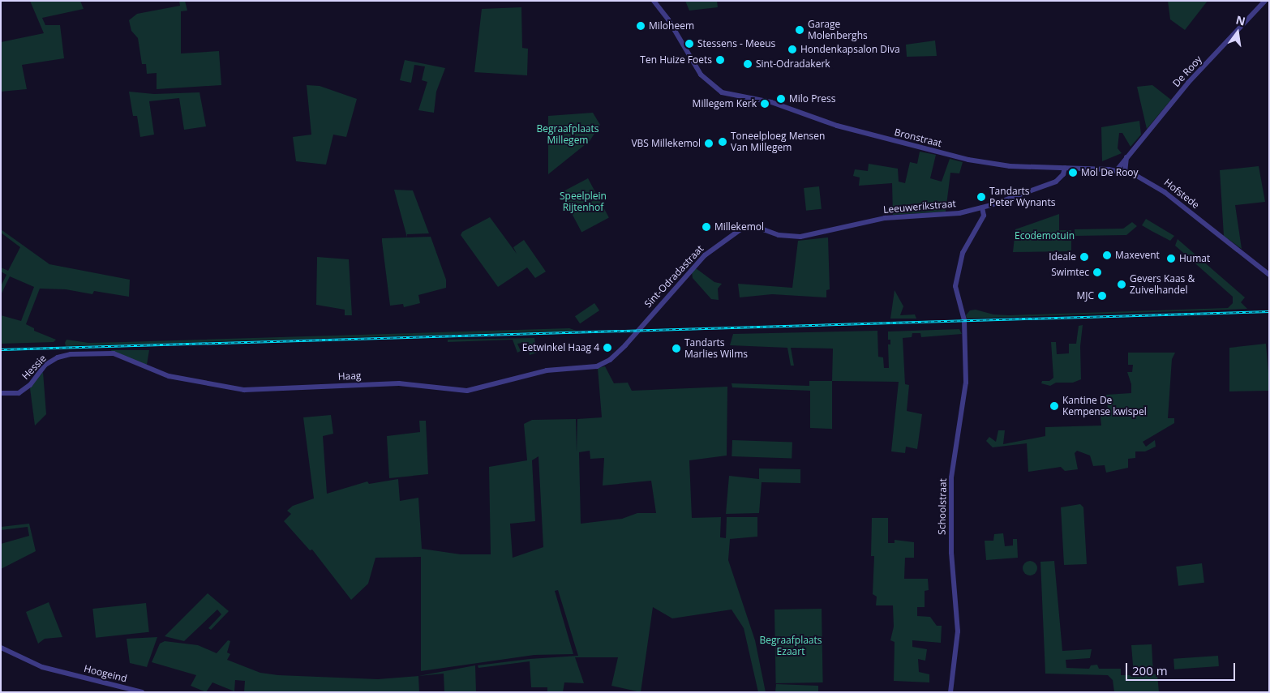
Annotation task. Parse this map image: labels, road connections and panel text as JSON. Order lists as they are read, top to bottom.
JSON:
{
  "streets": {
    "street": [
      "De Rooy",
      "Bronstraat",
      "Hofstede",
      "Leeuwerikstraat",
      "Sint-Odradastraat",
      "Hessie",
      "Haag",
      "Schoolstraat",
      "Hoogeind"
    ]
  },
  "crossings": [
    ["De Rooy", "Hofstede"],
    ["Bronstraat", "Hofstede"],
    ["Bronstraat", "Leeuwerikstraat"],
    ["Hofstede", "Leeuwerikstraat"],
    ["Leeuwerikstraat", "Sint-Odradastraat"],
    ["Leeuwerikstraat", "Schoolstraat"],
    ["Sint-Odradastraat", "Haag"],
    ["Hessie", "Haag"]
  ],
  "parks": [
    "Begraafplaats Millegem",
    "Speelplein Rijtenhof",
    "Ecodemotuin",
    "Begraafplaats Ezaart"
  ],
  "places": [
    "Miloheem",
    "Garage Molenberghs",
    "Stessens - Meeus",
    "Hondenkapsalon Diva",
    "Ten Huize Foets",
    "Sint-Odradakerk",
    "Milo Press",
    "Millegem Kerk",
    "Toneelploeg Mensen Van Millegem",
    "VBS Millekemol",
    "Mol De Rooy",
    "Tandarts Peter Wynants",
    "Millekemol",
    "Maxevent",
    "Ideale",
    "Humat",
    "Swimtec",
    "Gevers Kaas & Zuivelhandel",
    "MJC",
    "Eetwinkel Haag 4",
    "Tandarts Marlies Wilms",
    "Kantine De Kempense kwispel"
  ],
  "scale_bar": "200 m",
  "north": "top"
}
